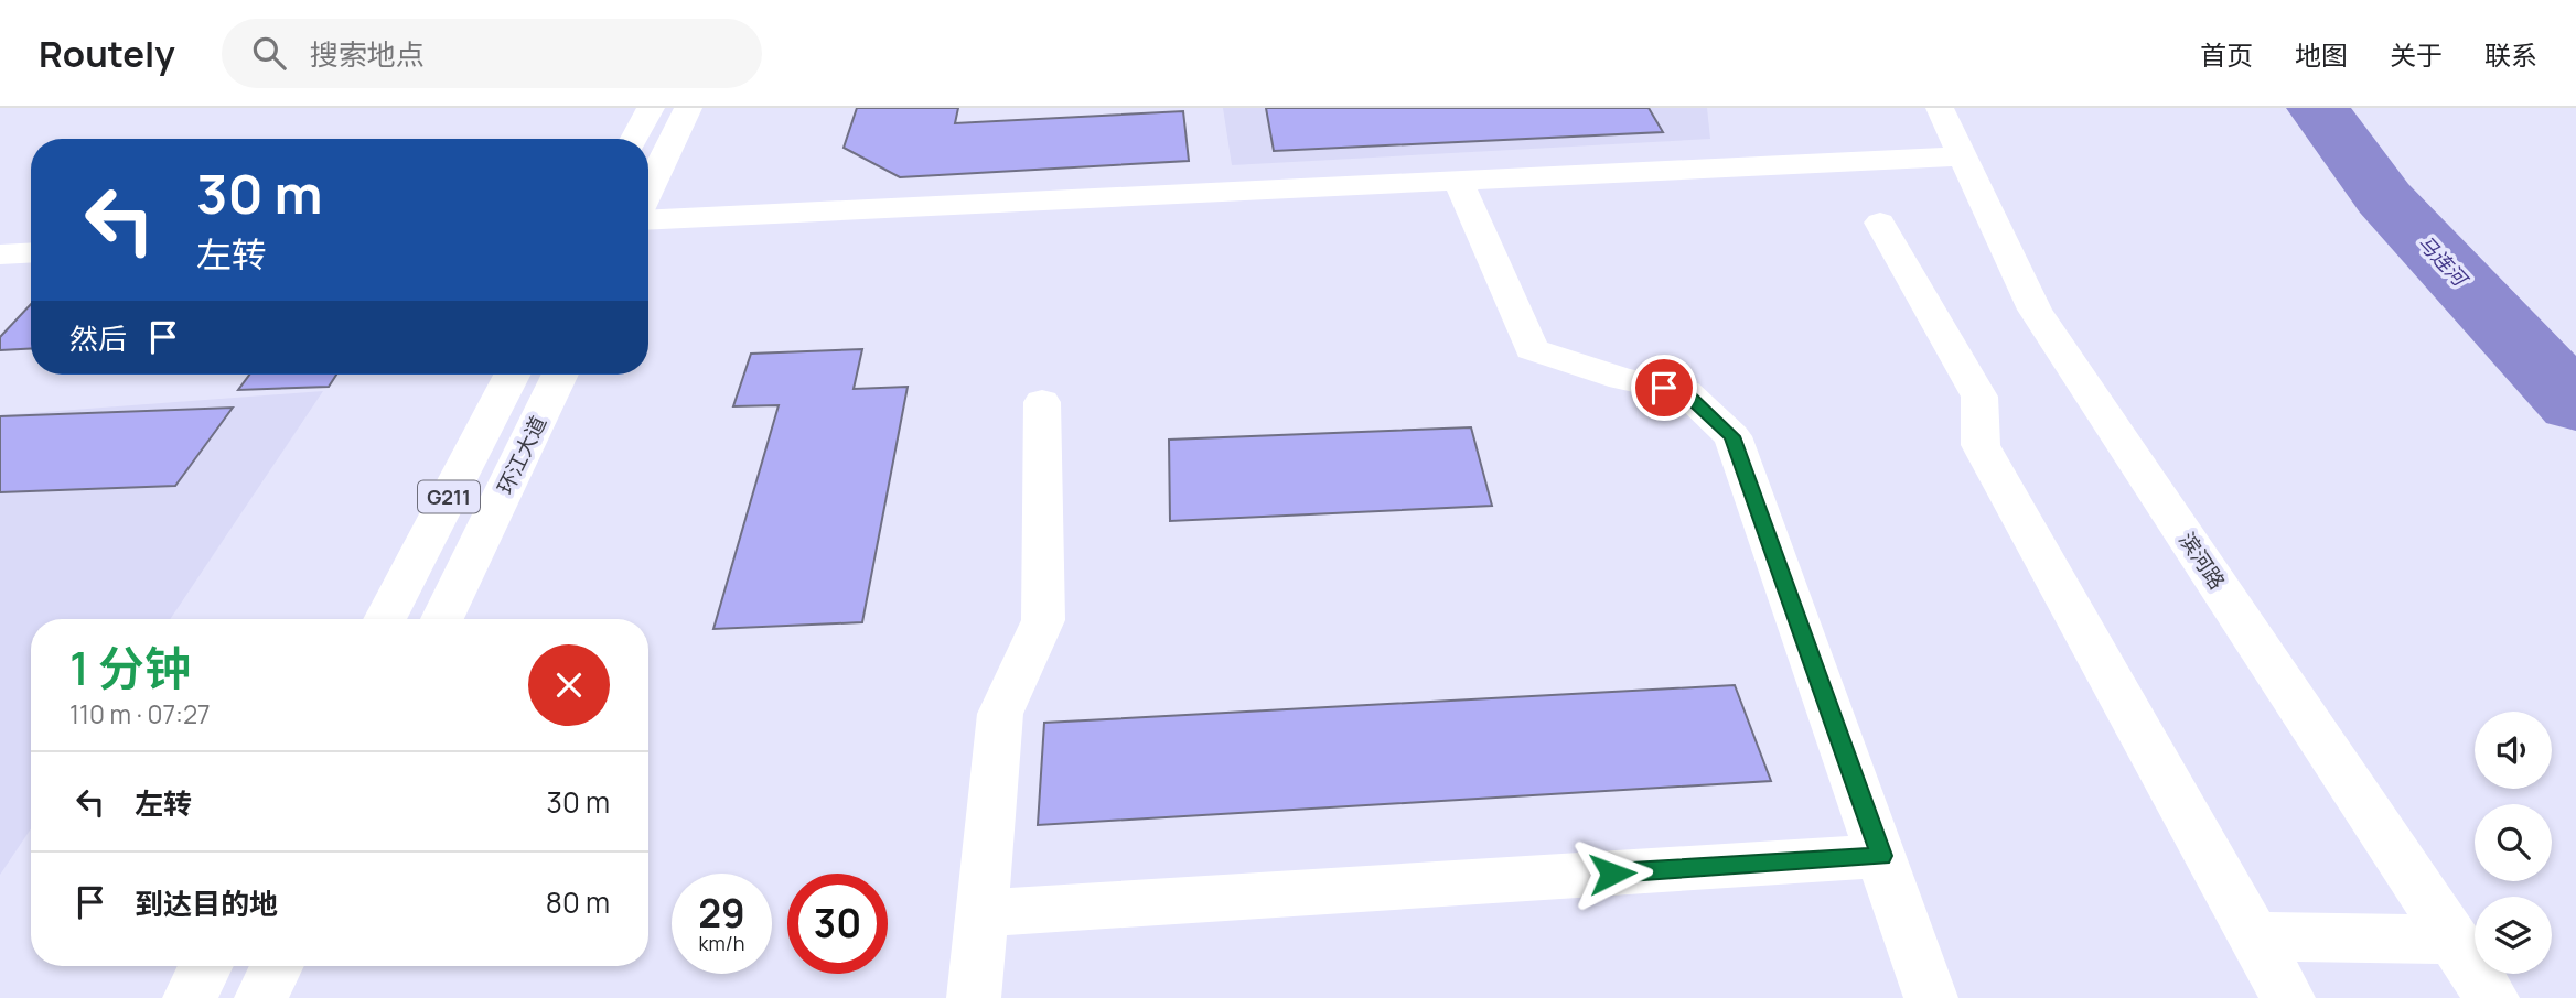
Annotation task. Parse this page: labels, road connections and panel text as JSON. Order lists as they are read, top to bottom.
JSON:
{
  "streets": {
    "main road": ["环江大道", "G211", "滨河路"]
  },
  "water": ["马连河"],
  "page": {
    "header": "Routely",
    "search": "搜索地点",
    "nav": [
      "首页",
      "地图",
      "关于",
      "联系"
    ],
    "turn": ["30 m", "左转"],
    "then": "然后",
    "heading": ["1 分钟", "110 m · 07:27"],
    "list": [
      {
        "name": "左转",
        "value": "30 m"
      },
      {
        "name": "到达目的地",
        "value": "80 m"
      }
    ],
    "speed": "29 km/h",
    "limit": "30"
  }
}
